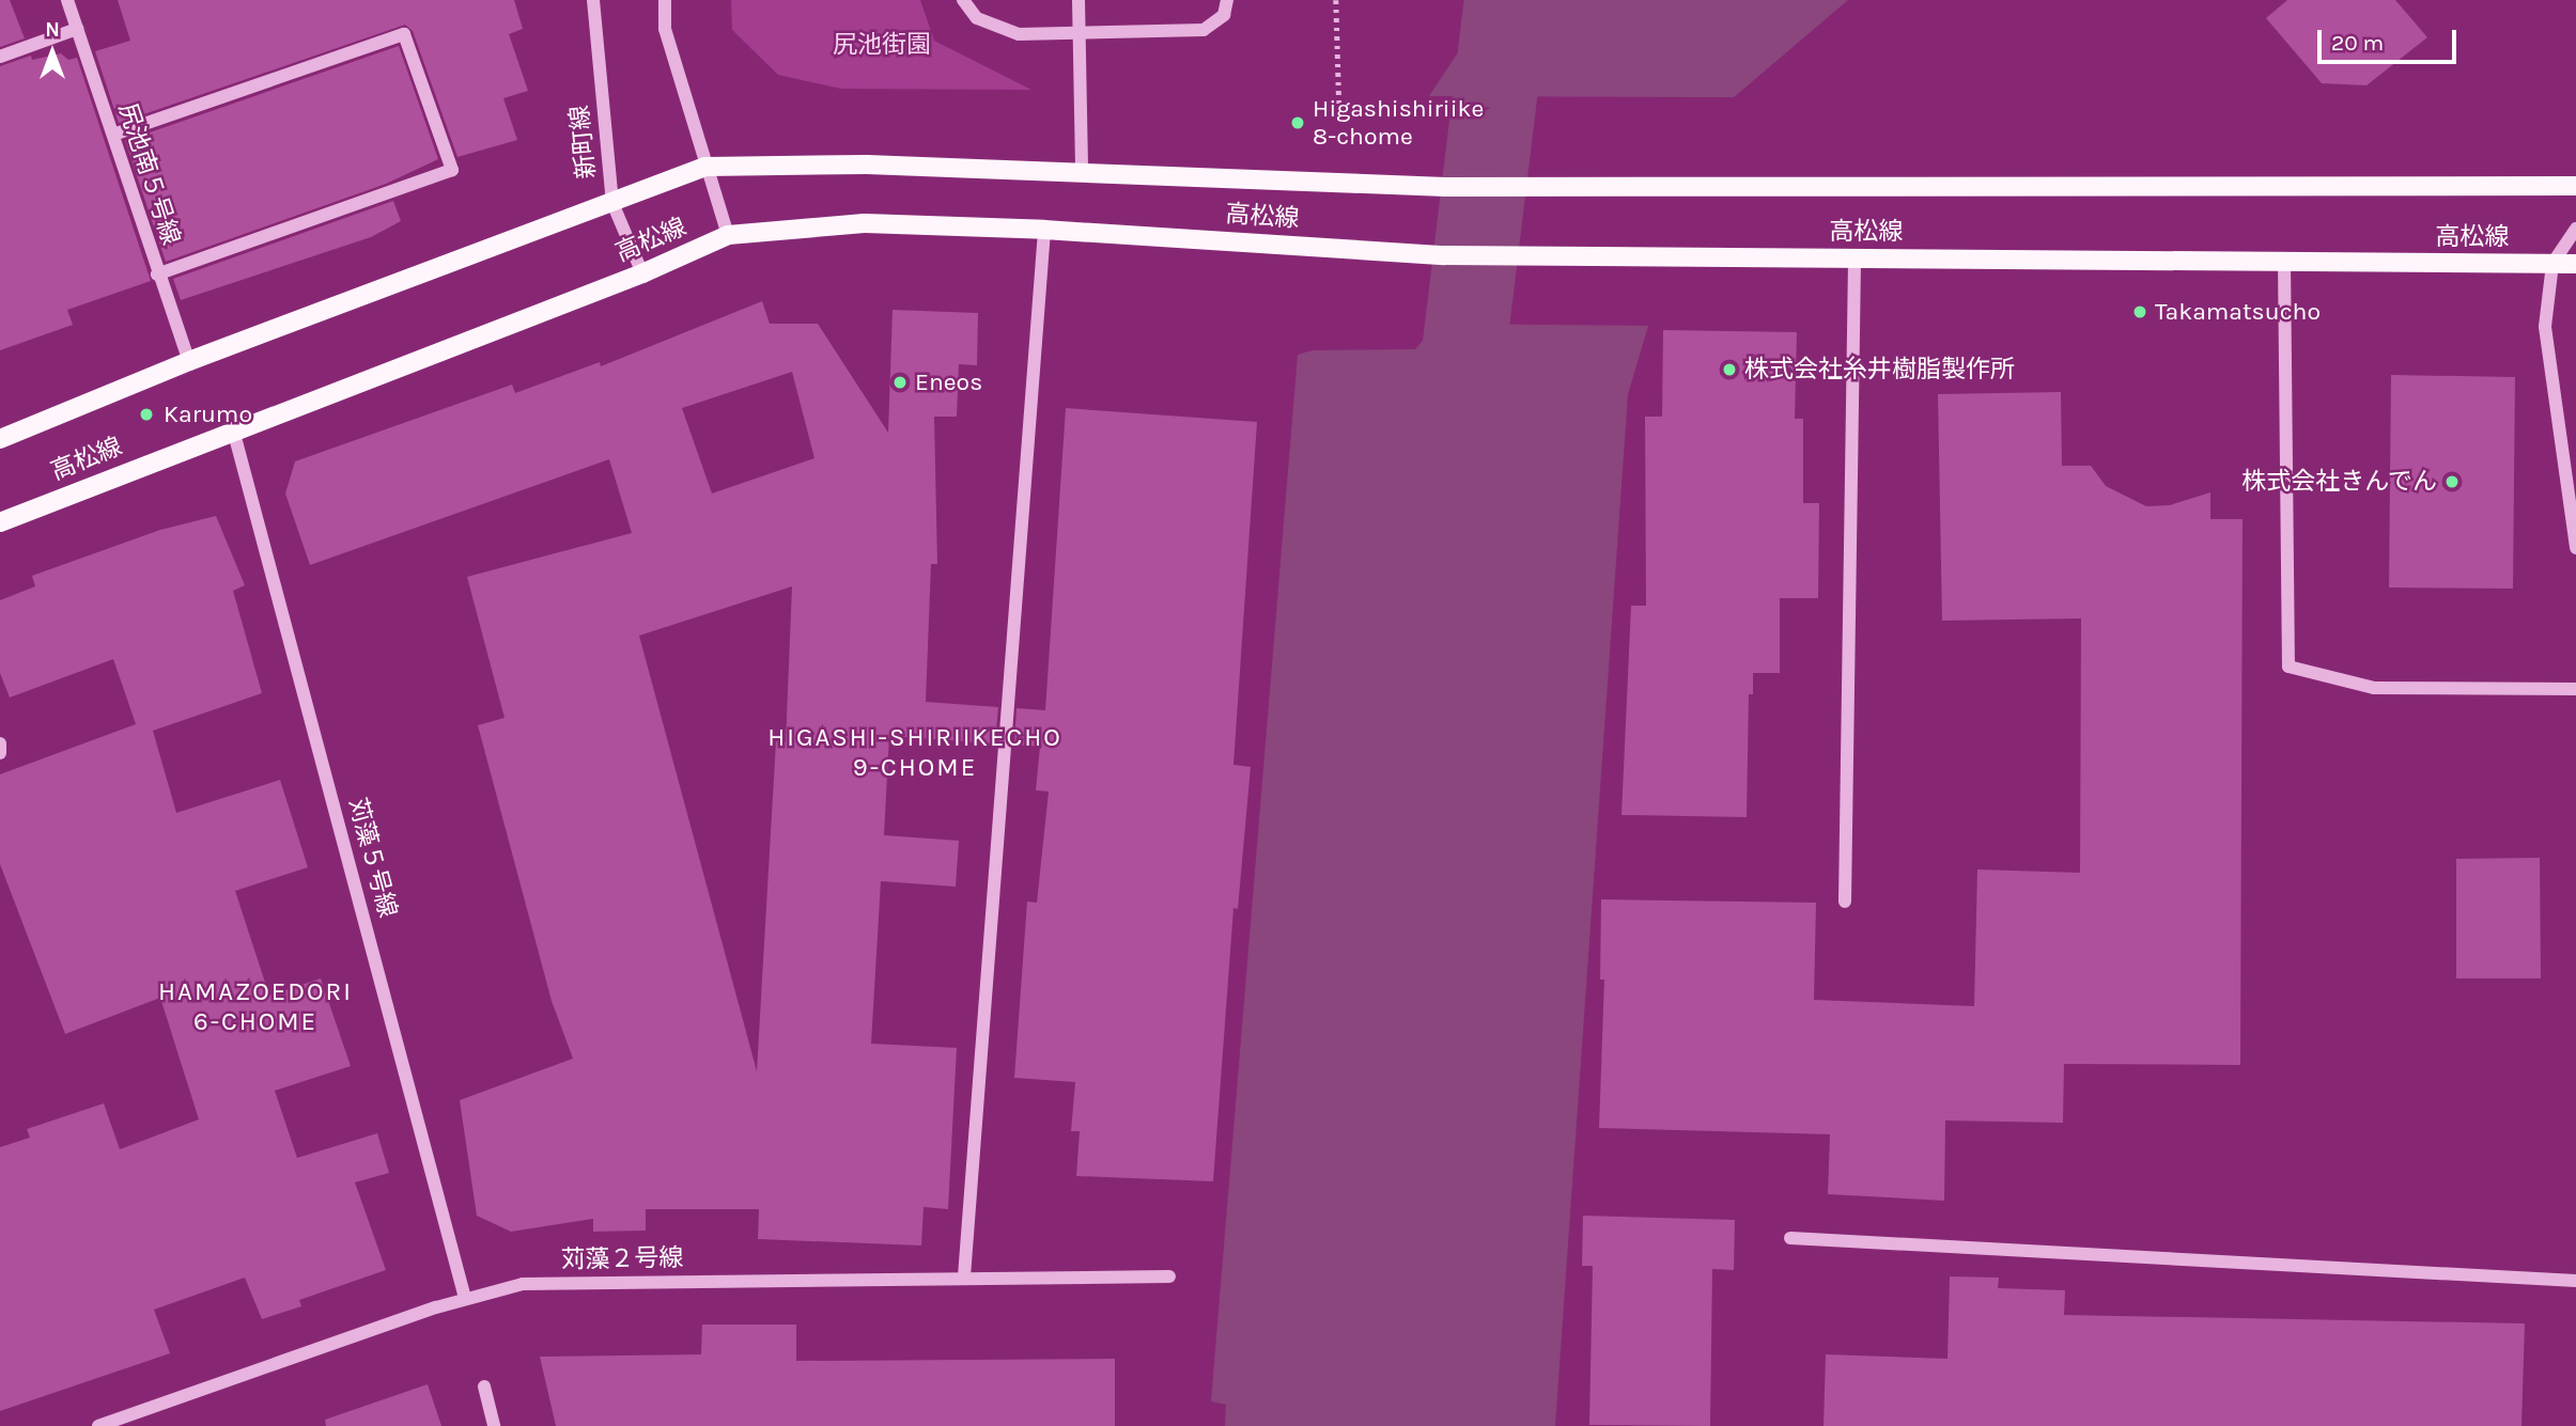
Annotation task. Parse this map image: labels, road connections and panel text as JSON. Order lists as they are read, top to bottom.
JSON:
{
  "streets": {
    "main road": ["高松線"],
    "street": [
      "新町線",
      "尻池南５号線",
      "苅藻５号線",
      "苅藻２号線"
    ]
  },
  "crossings": [
    ["新町線", "高松線"],
    ["尻池南５号線", "高松線"],
    ["高松線", "苅藻５号線"],
    ["苅藻５号線", "苅藻２号線"]
  ],
  "districts": ["HIGASHI-SHIRIIKECHO 9-CHOME", "HAMAZOEDORI 6-CHOME"],
  "parks": ["尻池街園"],
  "places": [
    "Higashishiriike 8-chome",
    "Takamatsucho",
    "株式会社糸井樹脂製作所",
    "Eneos",
    "Karumo",
    "株式会社きんでん"
  ],
  "scale_bar": "20 m",
  "north": "top"
}
